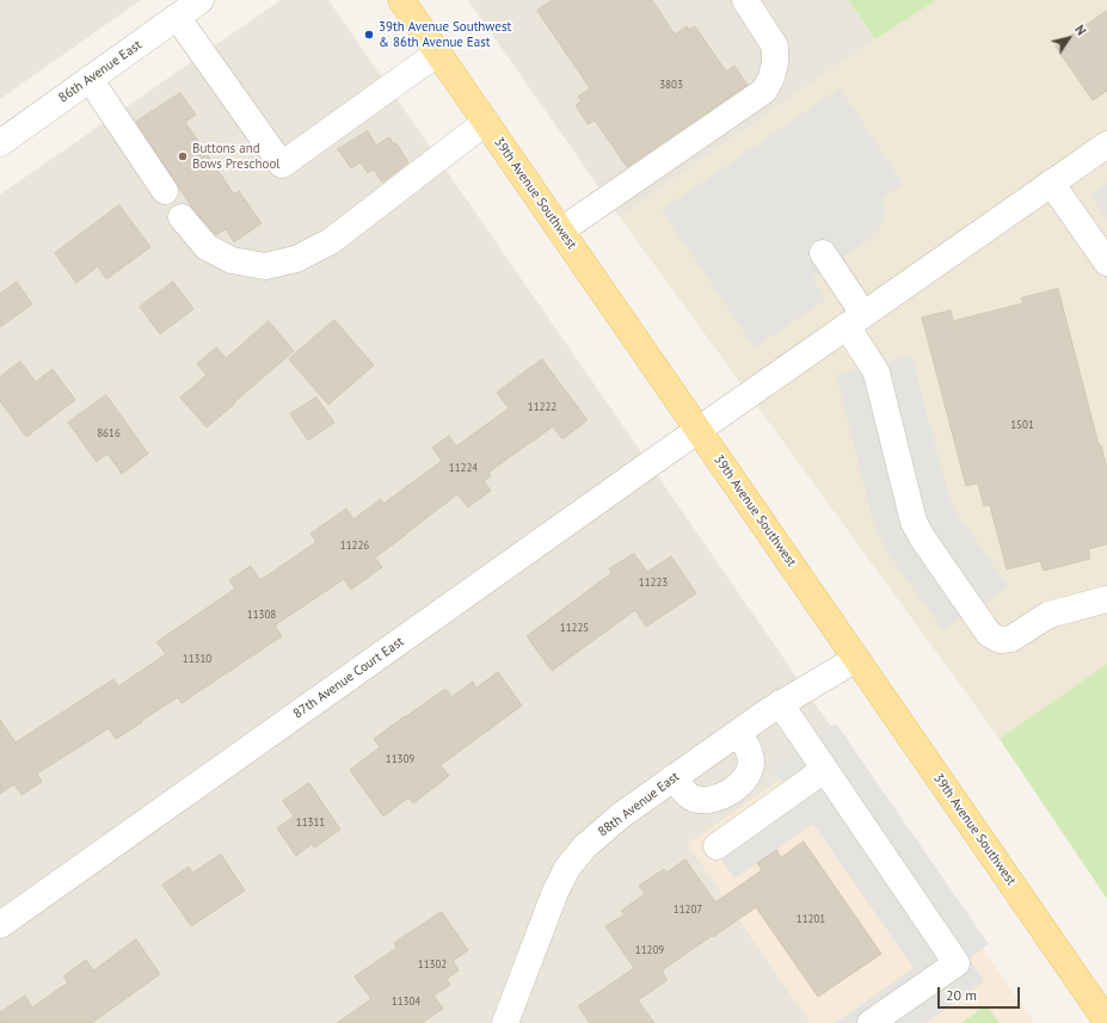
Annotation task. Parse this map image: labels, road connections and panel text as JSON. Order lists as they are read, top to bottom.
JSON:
{
  "streets": {
    "main road": ["39th Avenue Southwest"],
    "street": ["86th Avenue East", "87th Avenue Court East", "88th Avenue East"]
  },
  "crossings": [
    ["39th Avenue Southwest", "87th Avenue Court East"],
    ["39th Avenue Southwest", "88th Avenue East"]
  ],
  "places": ["39th Avenue Southwest & 86th Avenue East", "Buttons and Bows Preschool"],
  "house_numbers": [
    "3803",
    "11222",
    "1501",
    "8616",
    "11224",
    "11226",
    "11223",
    "11308",
    "11225",
    "11310",
    "11309",
    "11311",
    "11207",
    "11201",
    "11209",
    "11302",
    "11304"
  ],
  "scale_bar": "20 m",
  "north": "top right"
}
